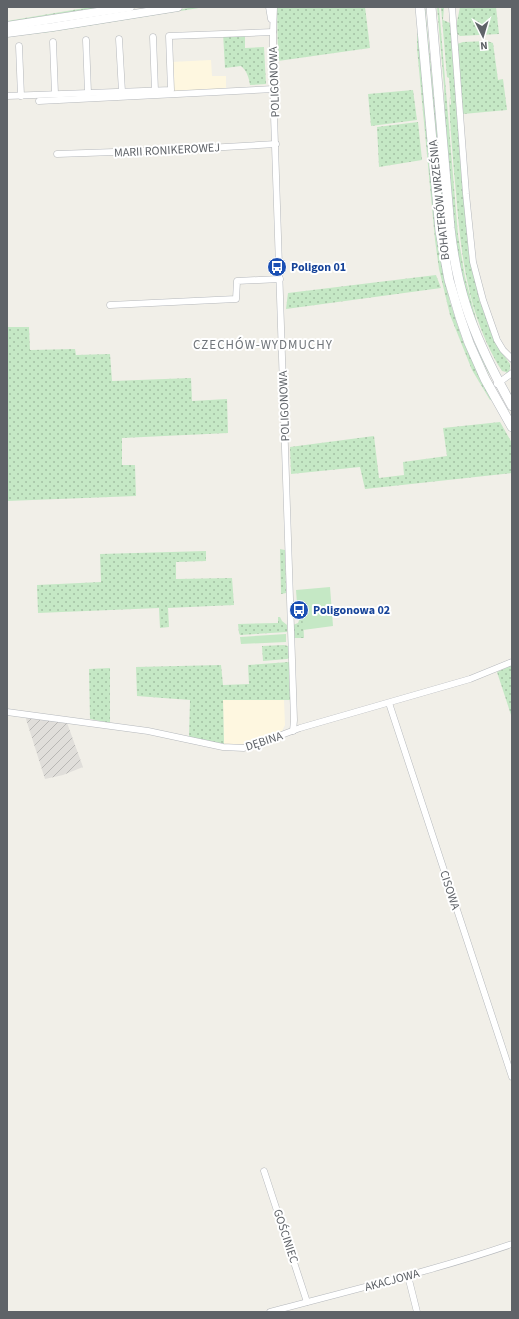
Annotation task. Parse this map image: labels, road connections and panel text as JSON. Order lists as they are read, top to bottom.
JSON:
{
  "streets": {
    "main road": ["BOHATERÓW WRZEŚNIA"],
    "street": [
      "POLIGONOWA",
      "MARII RONIKEROWEJ",
      "DĘBINA",
      "CISOWA",
      "GOŚCINIEC",
      "AKACJOWA"
    ]
  },
  "crossings": [
    ["POLIGONOWA", "MARII RONIKEROWEJ"],
    ["POLIGONOWA", "DĘBINA"],
    ["DĘBINA", "CISOWA"],
    ["GOŚCINIEC", "AKACJOWA"]
  ],
  "districts": ["CZECHÓW-WYDMUCHY"],
  "places": {
    "bus stop": ["Poligon 01", "Poligonowa 02"]
  },
  "north": "bottom"
}
